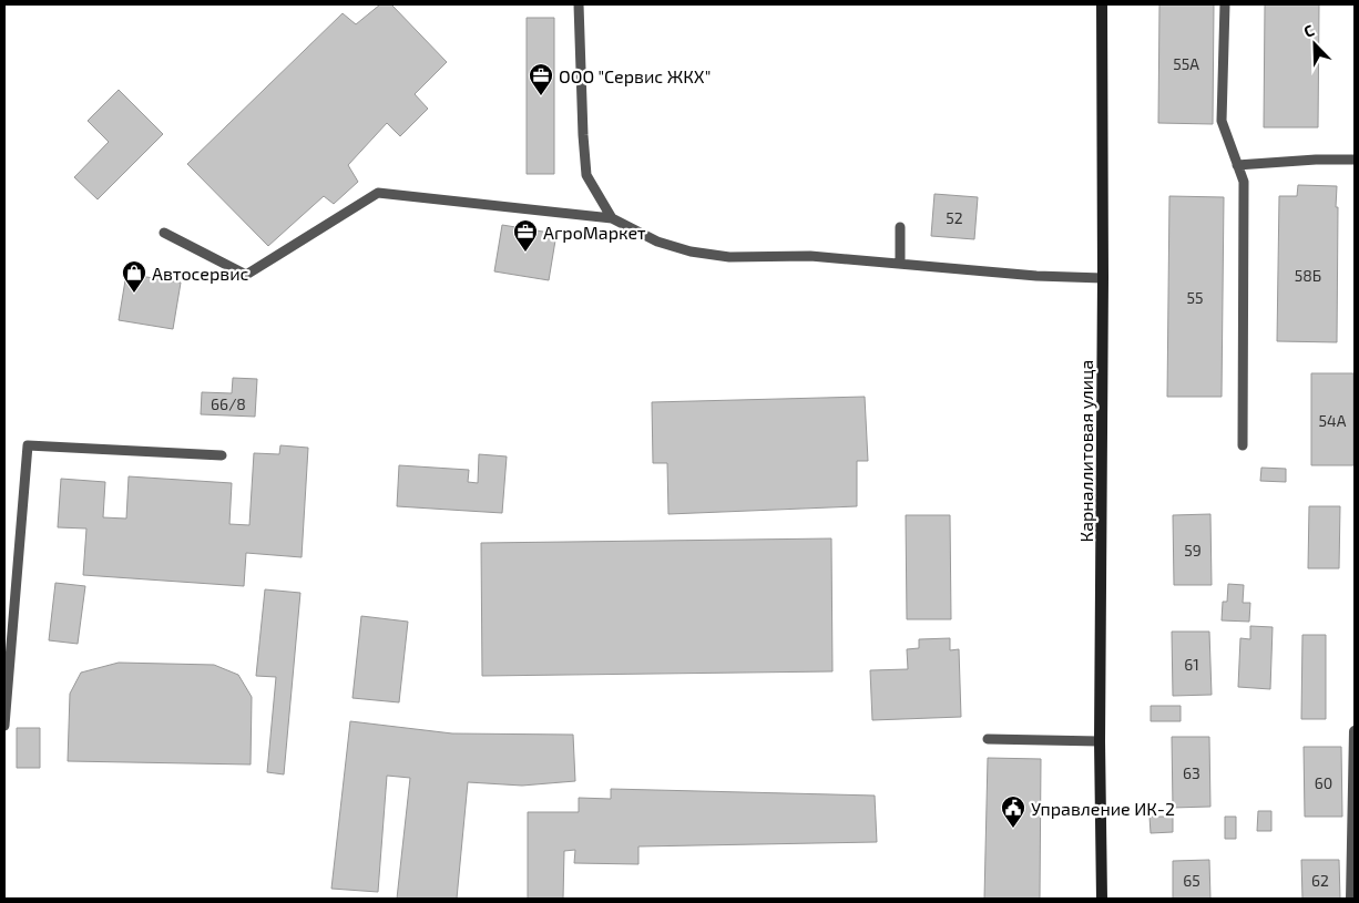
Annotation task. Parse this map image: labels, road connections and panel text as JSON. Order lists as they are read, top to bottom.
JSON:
{
  "streets": {
    "street": ["Карналлитовая улица"]
  },
  "places": {
    "office": ["ООО \"Сервис ЖКХ\"", "АгроМаркет"],
    "shop": ["Автосервис"],
    "public building": ["Управление ИК-2"]
  },
  "house_numbers": [
    "55А",
    "52",
    "58Б",
    "55",
    "66/8",
    "54А",
    "59",
    "61",
    "63",
    "60",
    "65",
    "62"
  ],
  "north": "top left"
}
